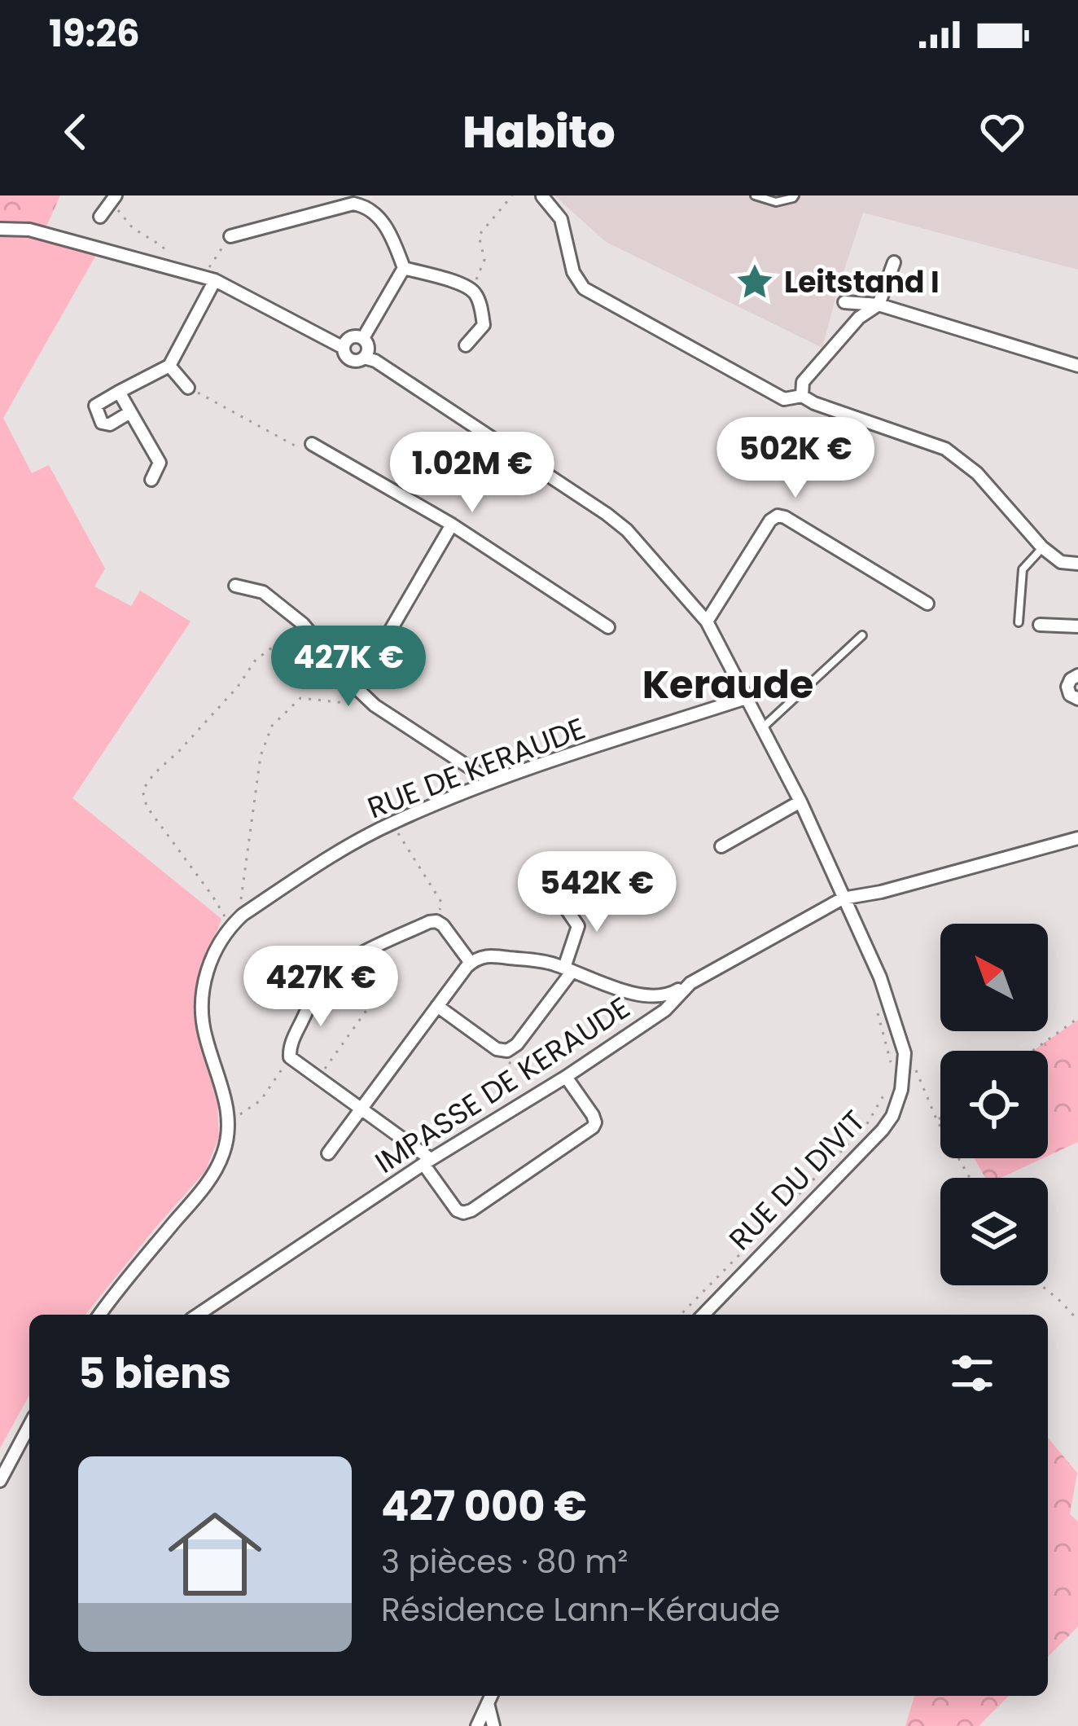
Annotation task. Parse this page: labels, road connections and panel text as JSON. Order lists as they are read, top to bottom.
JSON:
{
  "streets": {
    "street": ["RUE DE KERAUDE", "IMPASSE DE KERAUDE", "RUE DU DIVIT"]
  },
  "crossings": [
    ["RUE DE KERAUDE", "RUE DU DIVIT"],
    ["IMPASSE DE KERAUDE", "RUE DU DIVIT"]
  ],
  "districts": ["Keraude"],
  "places": {
    "place": ["Leitstand I"]
  },
  "north": "top left",
  "page": {
    "status": "19:26",
    "header": "Habito",
    "price": [
      "502K €",
      "1.02M €",
      "427K €",
      "542K €",
      "427K €"
    ],
    "heading": "5 biens",
    "list": [
      {
        "name": "427 000 €",
        "note": "3 pièces · 80 m² · Résidence Lann-Kéraude"
      }
    ]
  }
}
